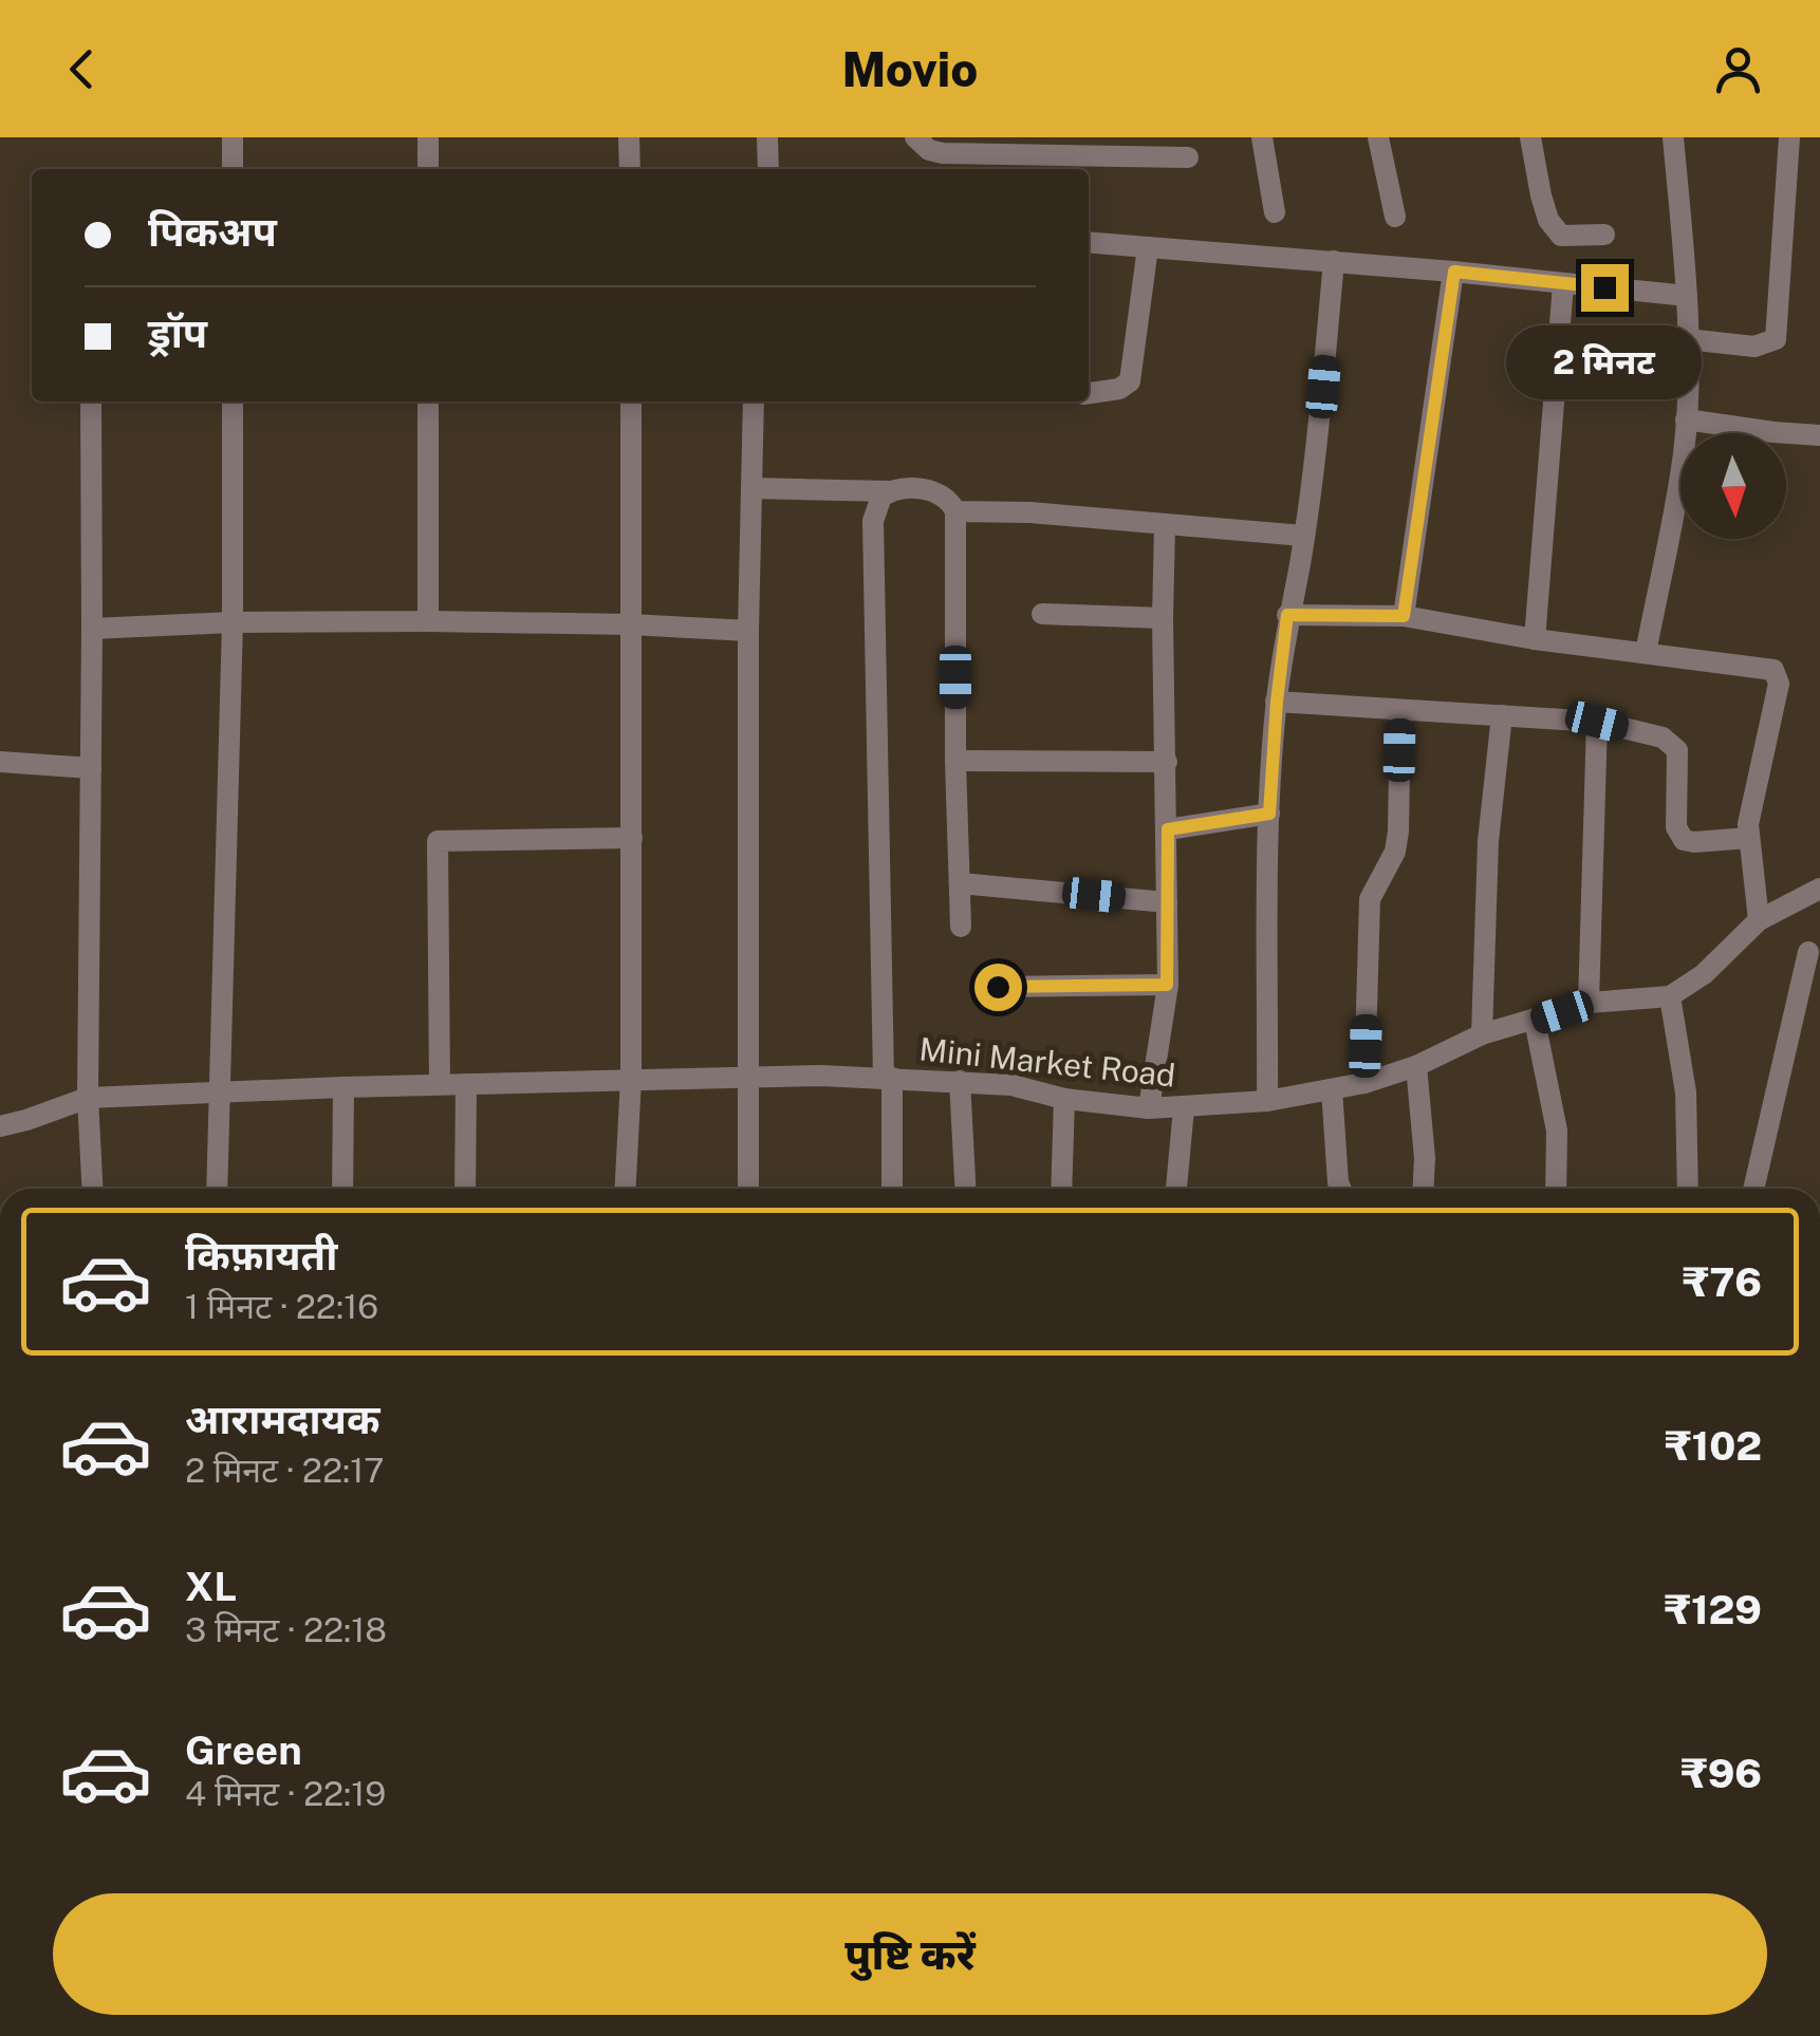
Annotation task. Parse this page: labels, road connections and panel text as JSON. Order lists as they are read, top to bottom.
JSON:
{
  "streets": {
    "street": ["Mini Market Road"]
  },
  "north": "bottom",
  "page": {
    "header": "Movio",
    "banner": ["पिकअप", "ड्रॉप"],
    "bubble": "2 मिनट",
    "list": [
      {
        "name": "किफ़ायती",
        "note": "1 मिनट · 22:16",
        "value": "₹76"
      },
      {
        "name": "आरामदायक",
        "note": "2 मिनट · 22:17",
        "value": "₹102"
      },
      {
        "name": "XL",
        "note": "3 मिनट · 22:18",
        "value": "₹129"
      },
      {
        "name": "Green",
        "note": "4 मिनट · 22:19",
        "value": "₹96"
      }
    ],
    "buttons": "पुष्टि करें"
  }
}
